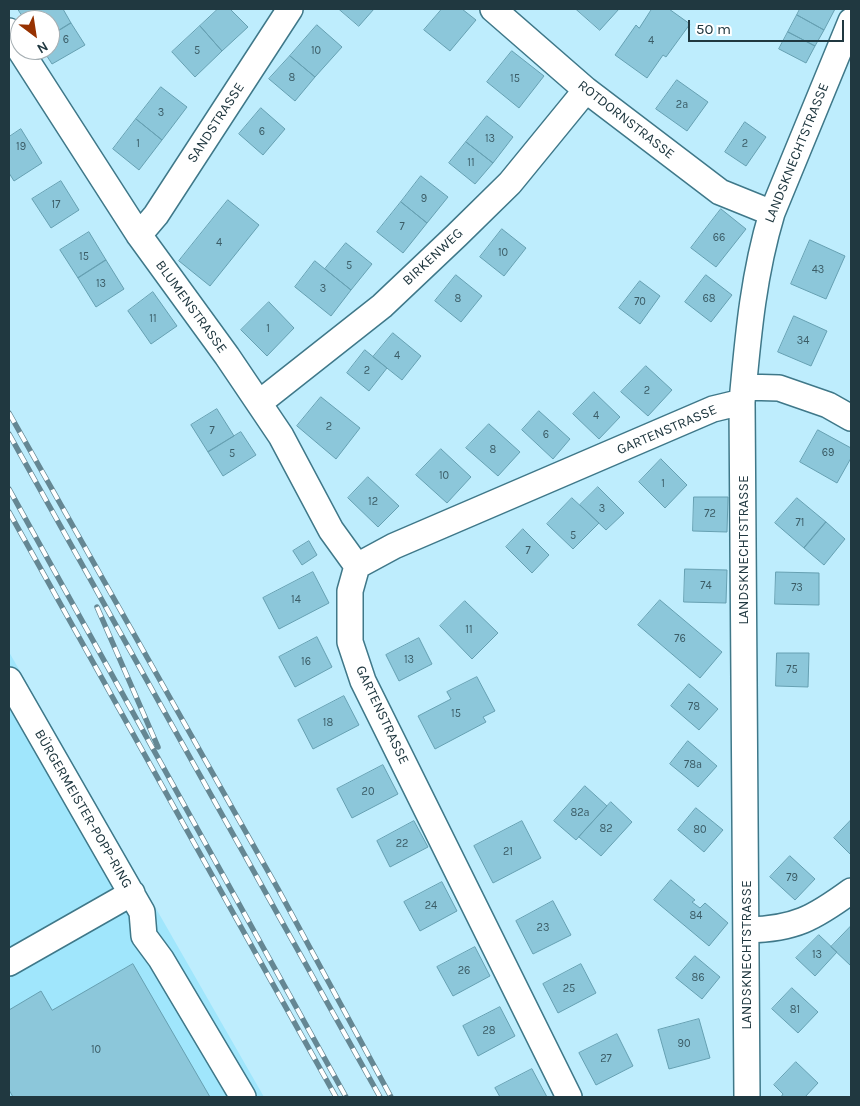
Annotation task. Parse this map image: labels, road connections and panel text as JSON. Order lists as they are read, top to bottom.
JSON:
{
  "streets": {
    "street": [
      "ROTDORNSTRASSE",
      "SANDSTRASSE",
      "LANDSKNECHTSTRASSE",
      "BIRKENWEG",
      "BLUMENSTRASSE",
      "GARTENSTRASSE",
      "BÜRGERMEISTER-POPP-RING"
    ]
  },
  "crossings": [
    ["ROTDORNSTRASSE", "LANDSKNECHTSTRASSE"],
    ["ROTDORNSTRASSE", "BIRKENWEG"],
    ["SANDSTRASSE", "BLUMENSTRASSE"],
    ["LANDSKNECHTSTRASSE", "GARTENSTRASSE"],
    ["BIRKENWEG", "BLUMENSTRASSE"],
    ["BLUMENSTRASSE", "GARTENSTRASSE"]
  ],
  "house_numbers": [
    "6",
    "4",
    "5",
    "10",
    "8",
    "15",
    "2a",
    "3",
    "6",
    "13",
    "1",
    "2",
    "19",
    "11",
    "9",
    "17",
    "7",
    "66",
    "4",
    "10",
    "15",
    "5",
    "43",
    "13",
    "3",
    "8",
    "68",
    "70",
    "11",
    "1",
    "34",
    "4",
    "2",
    "2",
    "4",
    "2",
    "7",
    "6",
    "8",
    "69",
    "5",
    "10",
    "1",
    "12",
    "3",
    "72",
    "71",
    "5",
    "7",
    "74",
    "73",
    "14",
    "11",
    "76",
    "13",
    "16",
    "75",
    "78",
    "15",
    "18",
    "78a",
    "20",
    "82a",
    "82",
    "80",
    "22",
    "21",
    "79",
    "24",
    "84",
    "23",
    "13",
    "26",
    "86",
    "25",
    "81",
    "28",
    "90",
    "10",
    "27"
  ],
  "scale_bar": "50 m",
  "north": "bottom right"
}
